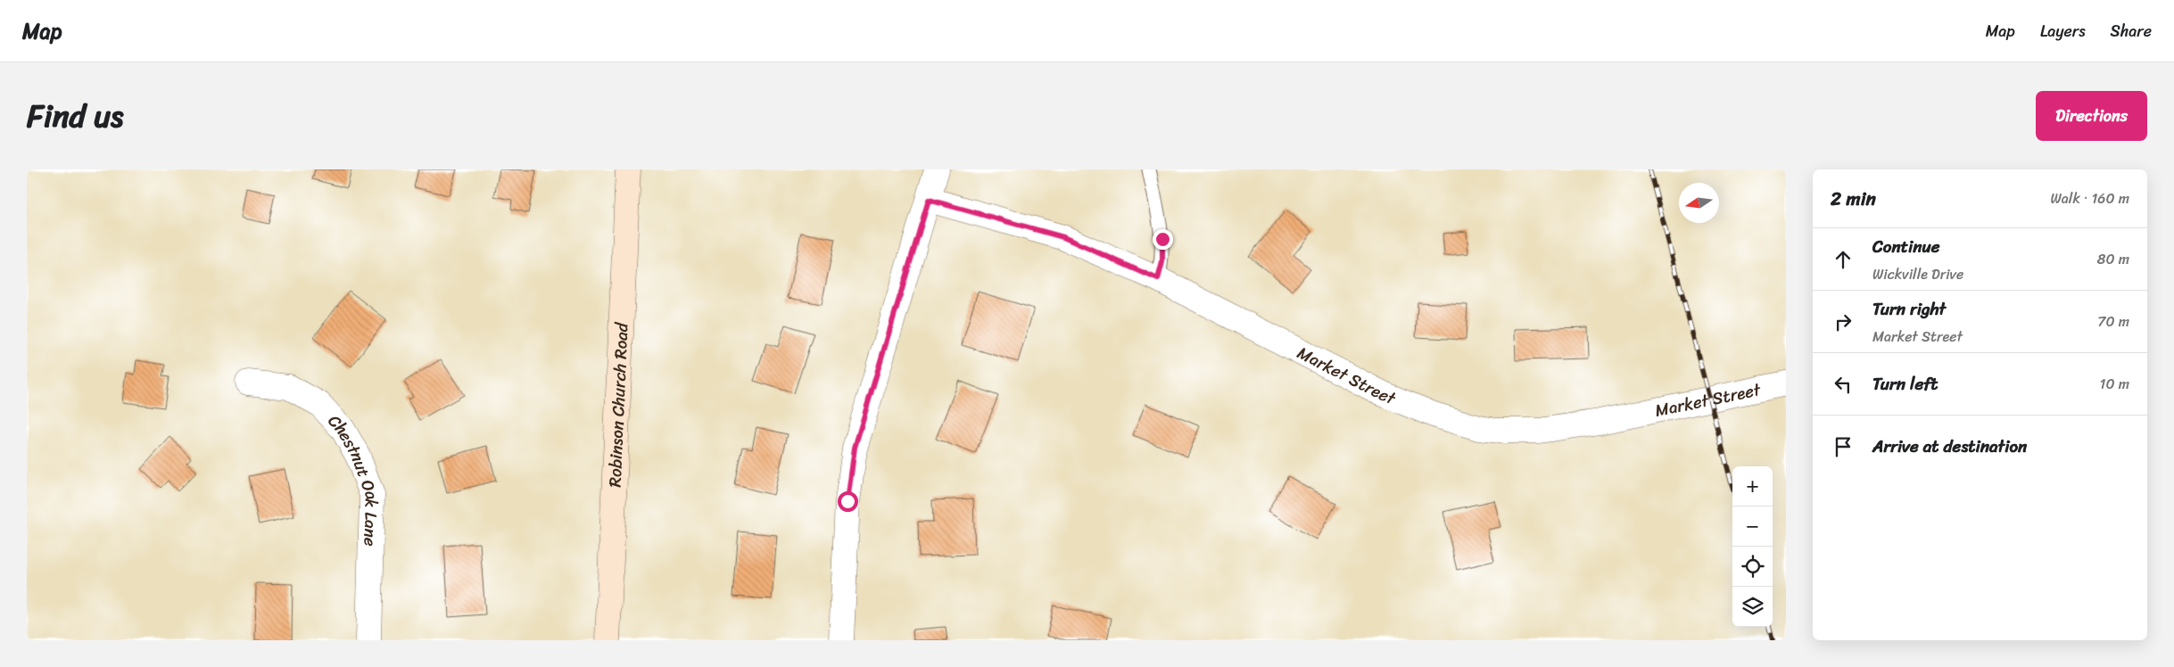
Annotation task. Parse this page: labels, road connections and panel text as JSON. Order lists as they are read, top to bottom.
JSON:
{
  "streets": {
    "street": ["Market Street", "Robinson Church Road", "Chestnut Oak Lane"]
  },
  "north": "left",
  "page": {
    "header": "Map",
    "nav": ["Map", "Layers", "Share"],
    "title": "Find us",
    "buttons": "Directions",
    "heading": ["2 min", "Walk · 160 m"],
    "list": [
      ["Continue", "Wickville Drive", "80 m"],
      ["Turn right", "Market Street", "70 m"],
      ["Turn left", "10 m"],
      "Arrive at destination"
    ],
    "map_buttons": ["+", "−"]
  }
}
